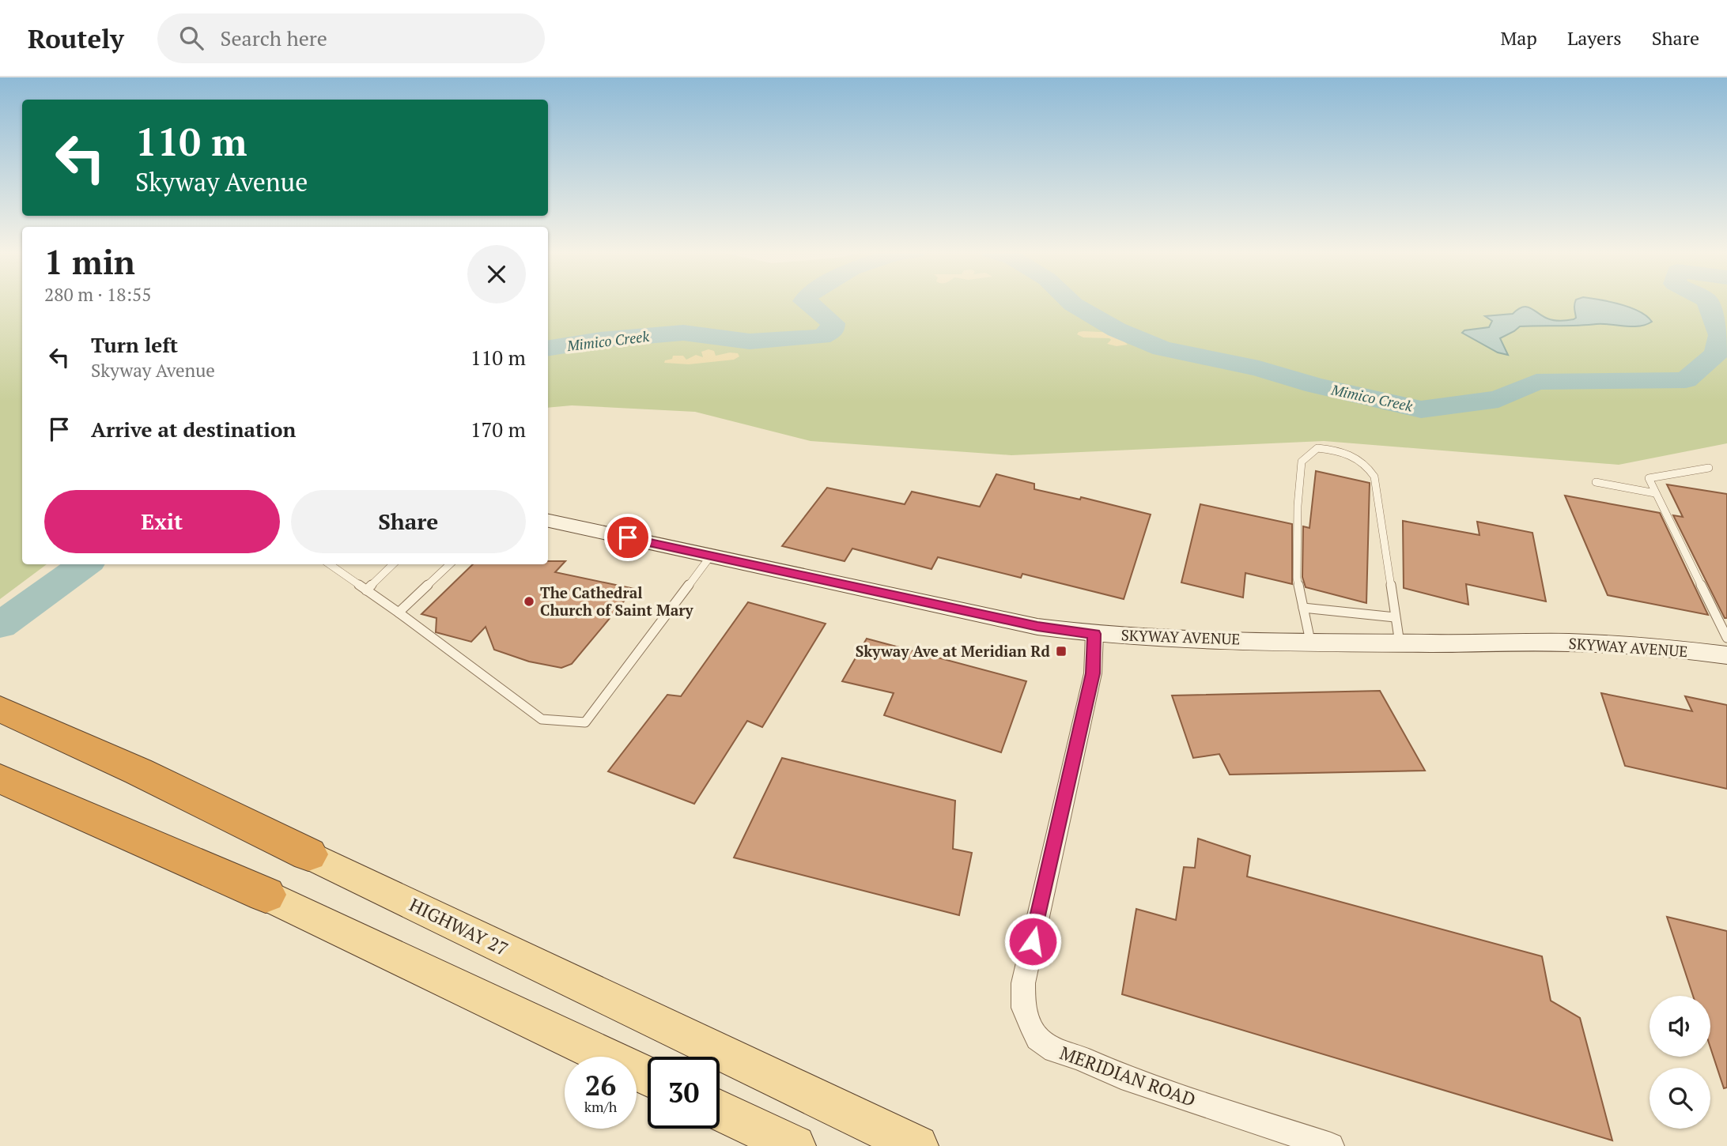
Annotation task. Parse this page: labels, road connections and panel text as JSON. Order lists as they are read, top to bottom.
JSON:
{
  "streets": {
    "highway": ["HIGHWAY 27"],
    "street": ["SKYWAY AVENUE", "MERIDIAN ROAD"]
  },
  "crossings": [
    ["SKYWAY AVENUE", "MERIDIAN ROAD"]
  ],
  "water": ["Mimico Creek"],
  "places": {
    "other": ["The Cathedral Church of Saint Mary"],
    "transit": ["Skyway Ave at Meridian Rd"]
  },
  "page": {
    "header": "Routely",
    "search": "Search here",
    "nav": ["Map", "Layers", "Share"],
    "turn": ["110 m", "Skyway Avenue"],
    "heading": ["1 min", "280 m · 18:55"],
    "list": [
      {
        "name": "Turn left",
        "note": "Skyway Avenue",
        "value": "110 m"
      },
      {
        "name": "Arrive at destination",
        "value": "170 m"
      }
    ],
    "buttons": ["Exit", "Share"],
    "speed": "26 km/h",
    "limit": "30"
  }
}
